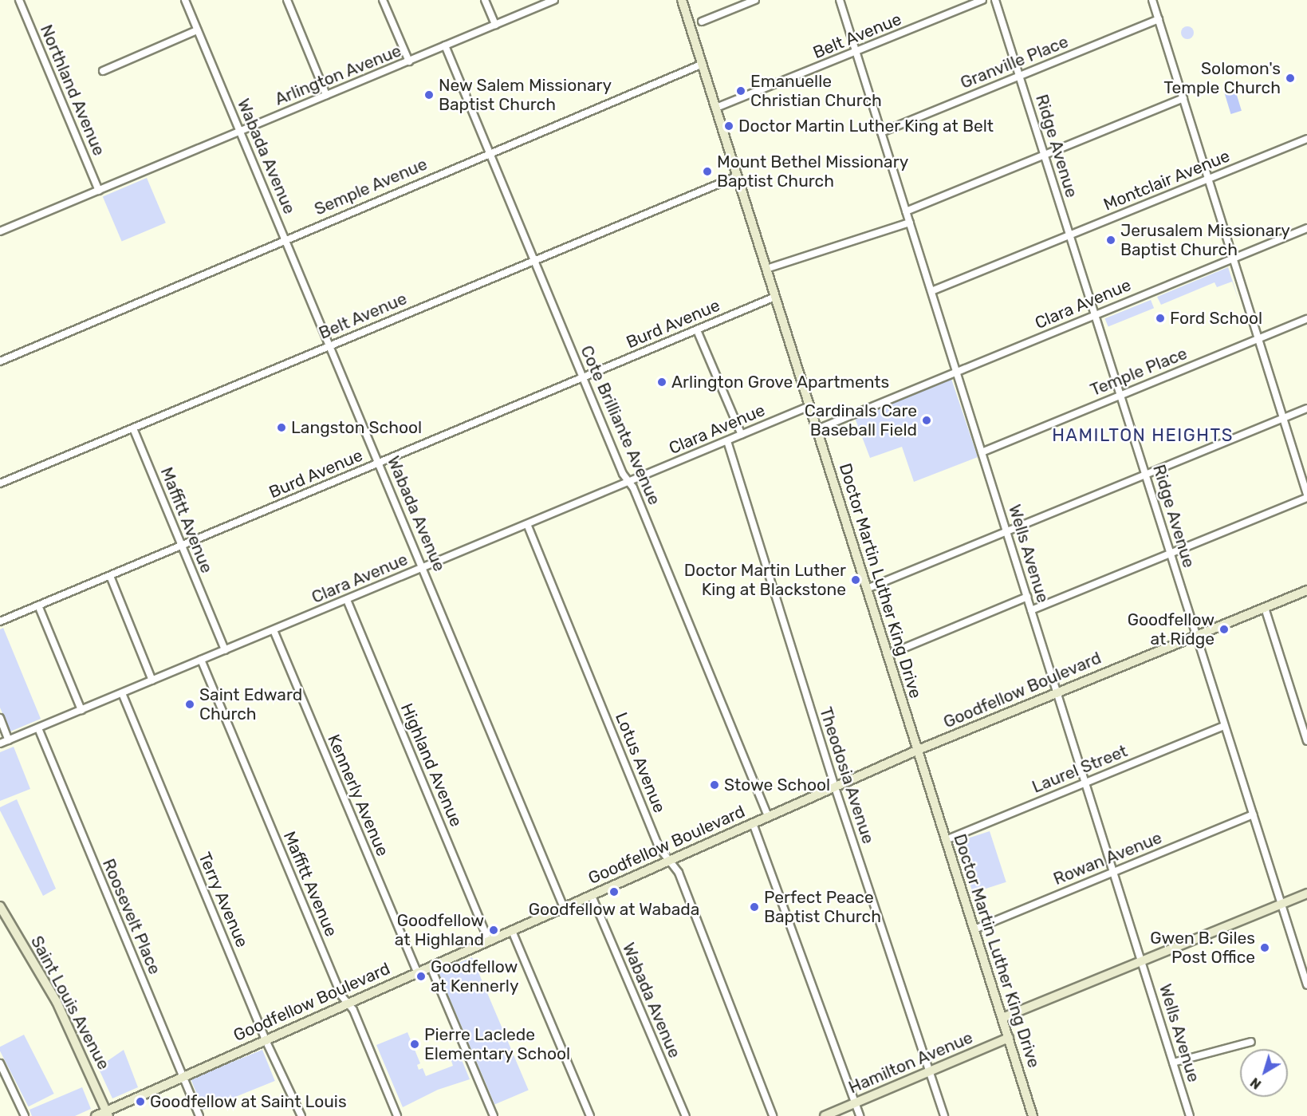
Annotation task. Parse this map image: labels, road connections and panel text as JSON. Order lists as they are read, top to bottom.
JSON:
{
  "streets": {
    "main road": [
      "Doctor Martin Luther King Drive",
      "Goodfellow Boulevard",
      "Saint Louis Avenue",
      "Hamilton Avenue"
    ],
    "street": [
      "Belt Avenue",
      "Granville Place",
      "Arlington Avenue",
      "Northland Avenue",
      "Ridge Avenue",
      "Wabada Avenue",
      "Montclair Avenue",
      "Semple Avenue",
      "Clara Avenue",
      "Burd Avenue",
      "Temple Place",
      "Cote Brilliante Avenue",
      "Maffitt Avenue",
      "Wells Avenue",
      "Lotus Avenue",
      "Highland Avenue",
      "Laurel Street",
      "Theodosia Avenue",
      "Kennerly Avenue",
      "Rowan Avenue",
      "Terry Avenue",
      "Roosevelt Place"
    ]
  },
  "crossings": [
    ["Belt Avenue", "Wabada Avenue"],
    ["Belt Avenue", "Cote Brilliante Avenue"],
    ["Belt Avenue", "Maffitt Avenue"],
    ["Belt Avenue", "Wells Avenue"],
    ["Belt Avenue", "Doctor Martin Luther King Drive"],
    ["Granville Place", "Ridge Avenue"],
    ["Granville Place", "Wells Avenue"],
    ["Arlington Avenue", "Northland Avenue"],
    ["Arlington Avenue", "Wabada Avenue"],
    ["Arlington Avenue", "Cote Brilliante Avenue"],
    ["Ridge Avenue", "Montclair Avenue"],
    ["Ridge Avenue", "Clara Avenue"],
    ["Ridge Avenue", "Temple Place"],
    ["Ridge Avenue", "Goodfellow Boulevard"],
    ["Ridge Avenue", "Laurel Street"],
    ["Ridge Avenue", "Rowan Avenue"],
    ["Wabada Avenue", "Semple Avenue"],
    ["Wabada Avenue", "Clara Avenue"],
    ["Wabada Avenue", "Burd Avenue"],
    ["Wabada Avenue", "Goodfellow Boulevard"],
    ["Montclair Avenue", "Wells Avenue"],
    ["Semple Avenue", "Cote Brilliante Avenue"],
    ["Semple Avenue", "Doctor Martin Luther King Drive"],
    ["Clara Avenue", "Cote Brilliante Avenue"],
    ["Clara Avenue", "Maffitt Avenue"],
    ["Clara Avenue", "Wells Avenue"],
    ["Clara Avenue", "Doctor Martin Luther King Drive"],
    ["Clara Avenue", "Lotus Avenue"],
    ["Clara Avenue", "Highland Avenue"],
    ["Clara Avenue", "Theodosia Avenue"],
    ["Clara Avenue", "Kennerly Avenue"],
    ["Clara Avenue", "Terry Avenue"],
    ["Clara Avenue", "Roosevelt Place"],
    ["Burd Avenue", "Cote Brilliante Avenue"],
    ["Burd Avenue", "Maffitt Avenue"],
    ["Burd Avenue", "Doctor Martin Luther King Drive"],
    ["Temple Place", "Wells Avenue"],
    ["Cote Brilliante Avenue", "Goodfellow Boulevard"],
    ["Maffitt Avenue", "Goodfellow Boulevard"],
    ["Wells Avenue", "Goodfellow Boulevard"],
    ["Wells Avenue", "Laurel Street"],
    ["Wells Avenue", "Rowan Avenue"],
    ["Doctor Martin Luther King Drive", "Goodfellow Boulevard"],
    ["Doctor Martin Luther King Drive", "Laurel Street"],
    ["Doctor Martin Luther King Drive", "Rowan Avenue"],
    ["Doctor Martin Luther King Drive", "Hamilton Avenue"],
    ["Goodfellow Boulevard", "Lotus Avenue"],
    ["Goodfellow Boulevard", "Highland Avenue"],
    ["Goodfellow Boulevard", "Theodosia Avenue"],
    ["Goodfellow Boulevard", "Kennerly Avenue"],
    ["Goodfellow Boulevard", "Terry Avenue"],
    ["Goodfellow Boulevard", "Roosevelt Place"],
    ["Goodfellow Boulevard", "Saint Louis Avenue"],
    ["Theodosia Avenue", "Hamilton Avenue"]
  ],
  "districts": ["HAMILTON HEIGHTS"],
  "places": [
    "Solomon's Temple Church",
    "Emanuelle Christian Church",
    "New Salem Missionary Baptist Church",
    "Doctor Martin Luther King at Belt",
    "Mount Bethel Missionary Baptist Church",
    "Jerusalem Missionary Baptist Church",
    "Ford School",
    "Arlington Grove Apartments",
    "Cardinals Care Baseball Field",
    "Langston School",
    "Doctor Martin Luther King at Blackstone",
    "Goodfellow at Ridge",
    "Saint Edward Church",
    "Stowe School",
    "Goodfellow at Wabada",
    "Perfect Peace Baptist Church",
    "Goodfellow at Highland",
    "Gwen B. Giles Post Office",
    "Goodfellow at Kennerly",
    "Pierre Laclede Elementary School",
    "Goodfellow at Saint Louis"
  ],
  "north": "bottom left"
}
